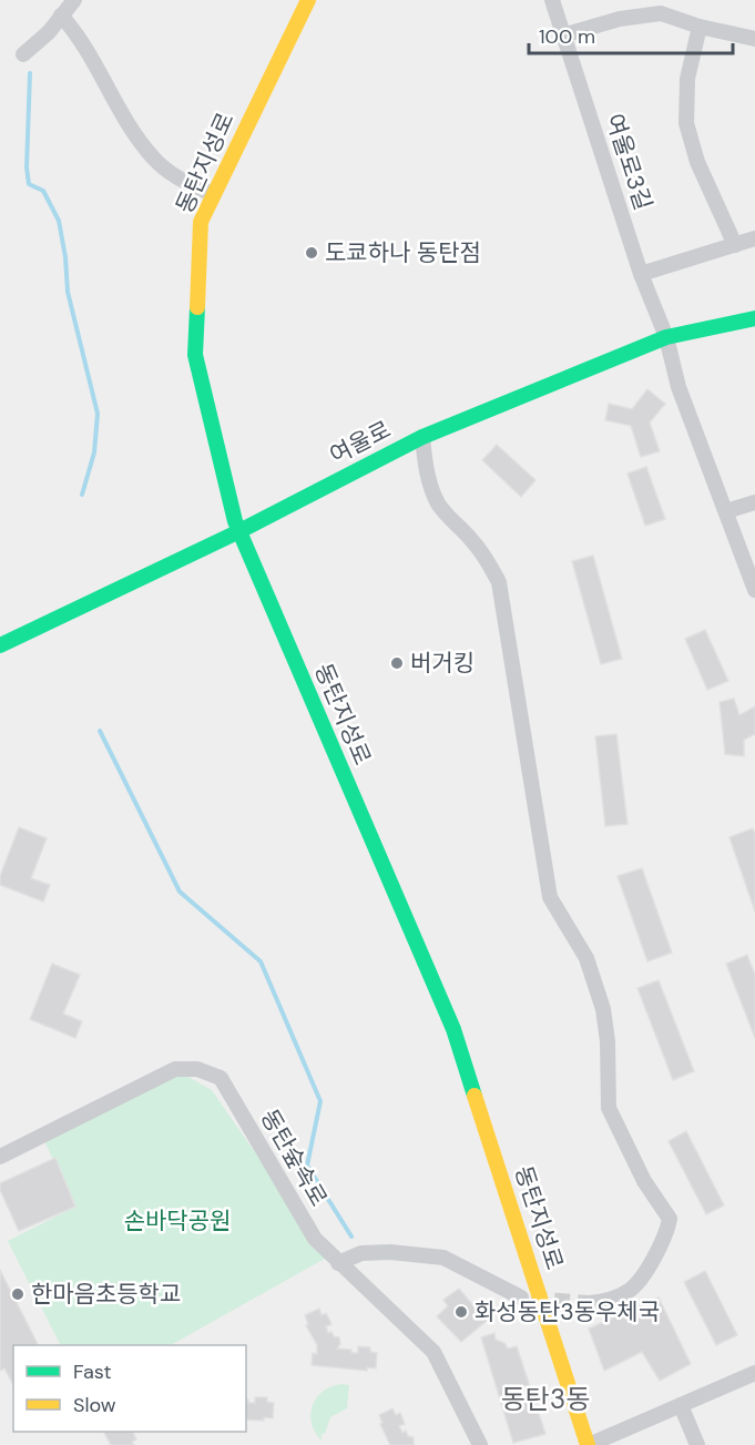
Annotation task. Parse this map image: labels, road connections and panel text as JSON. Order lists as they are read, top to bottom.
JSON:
{
  "streets": {
    "main road": ["동탄지성로", "여울로"],
    "street": ["여울로3길", "동탄숲속로"]
  },
  "crossings": [
    ["여울로3길", "여울로"],
    ["동탄지성로", "여울로"]
  ],
  "districts": ["동탄3동"],
  "parks": ["손바닥공원"],
  "places": [
    "도쿄하나 동탄점",
    "버거킹",
    "한마음초등학교",
    "화성동탄3동우체국"
  ],
  "legend": ["Fast", "Slow"],
  "scale_bar": "100 m"
}
